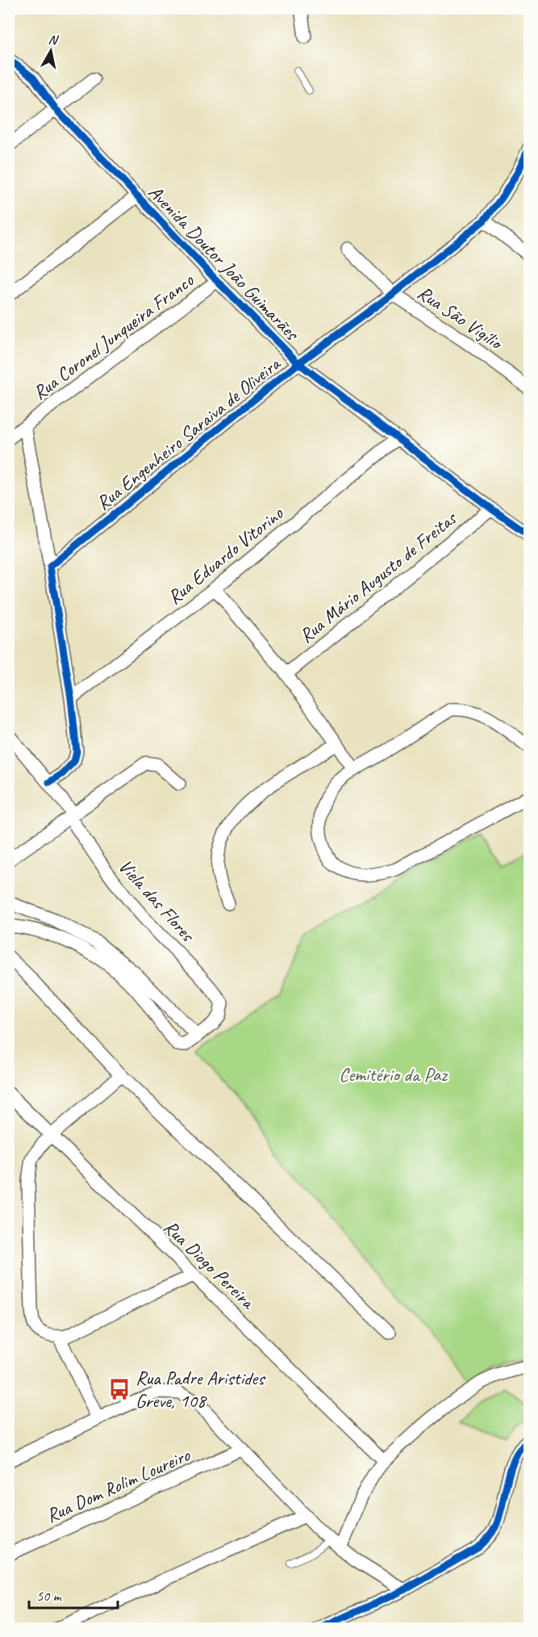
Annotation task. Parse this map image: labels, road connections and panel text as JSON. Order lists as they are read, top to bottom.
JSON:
{
  "streets": {
    "street": [
      "Avenida Doutor João Guimarães",
      "Rua São Vigílio",
      "Rua Coronel Junqueira Franco",
      "Rua Engenheiro Saraiva de Oliveira",
      "Rua Eduardo Vitorino",
      "Rua Mário Augusto de Freitas",
      "Viela das Flores",
      "Rua Diogo Pereira",
      "Rua Dom Rolim Loureiro"
    ]
  },
  "crossings": [
    ["Avenida Doutor João Guimarães", "Rua Coronel Junqueira Franco"],
    ["Avenida Doutor João Guimarães", "Rua Engenheiro Saraiva de Oliveira"],
    ["Avenida Doutor João Guimarães", "Rua Eduardo Vitorino"],
    ["Avenida Doutor João Guimarães", "Rua Mário Augusto de Freitas"],
    ["Rua São Vigílio", "Rua Engenheiro Saraiva de Oliveira"]
  ],
  "parks": ["Cemitério da Paz"],
  "places": {
    "bus stop": ["Rua Padre Aristides Greve, 108"]
  },
  "scale_bar": "50 m",
  "north": "top"
}
